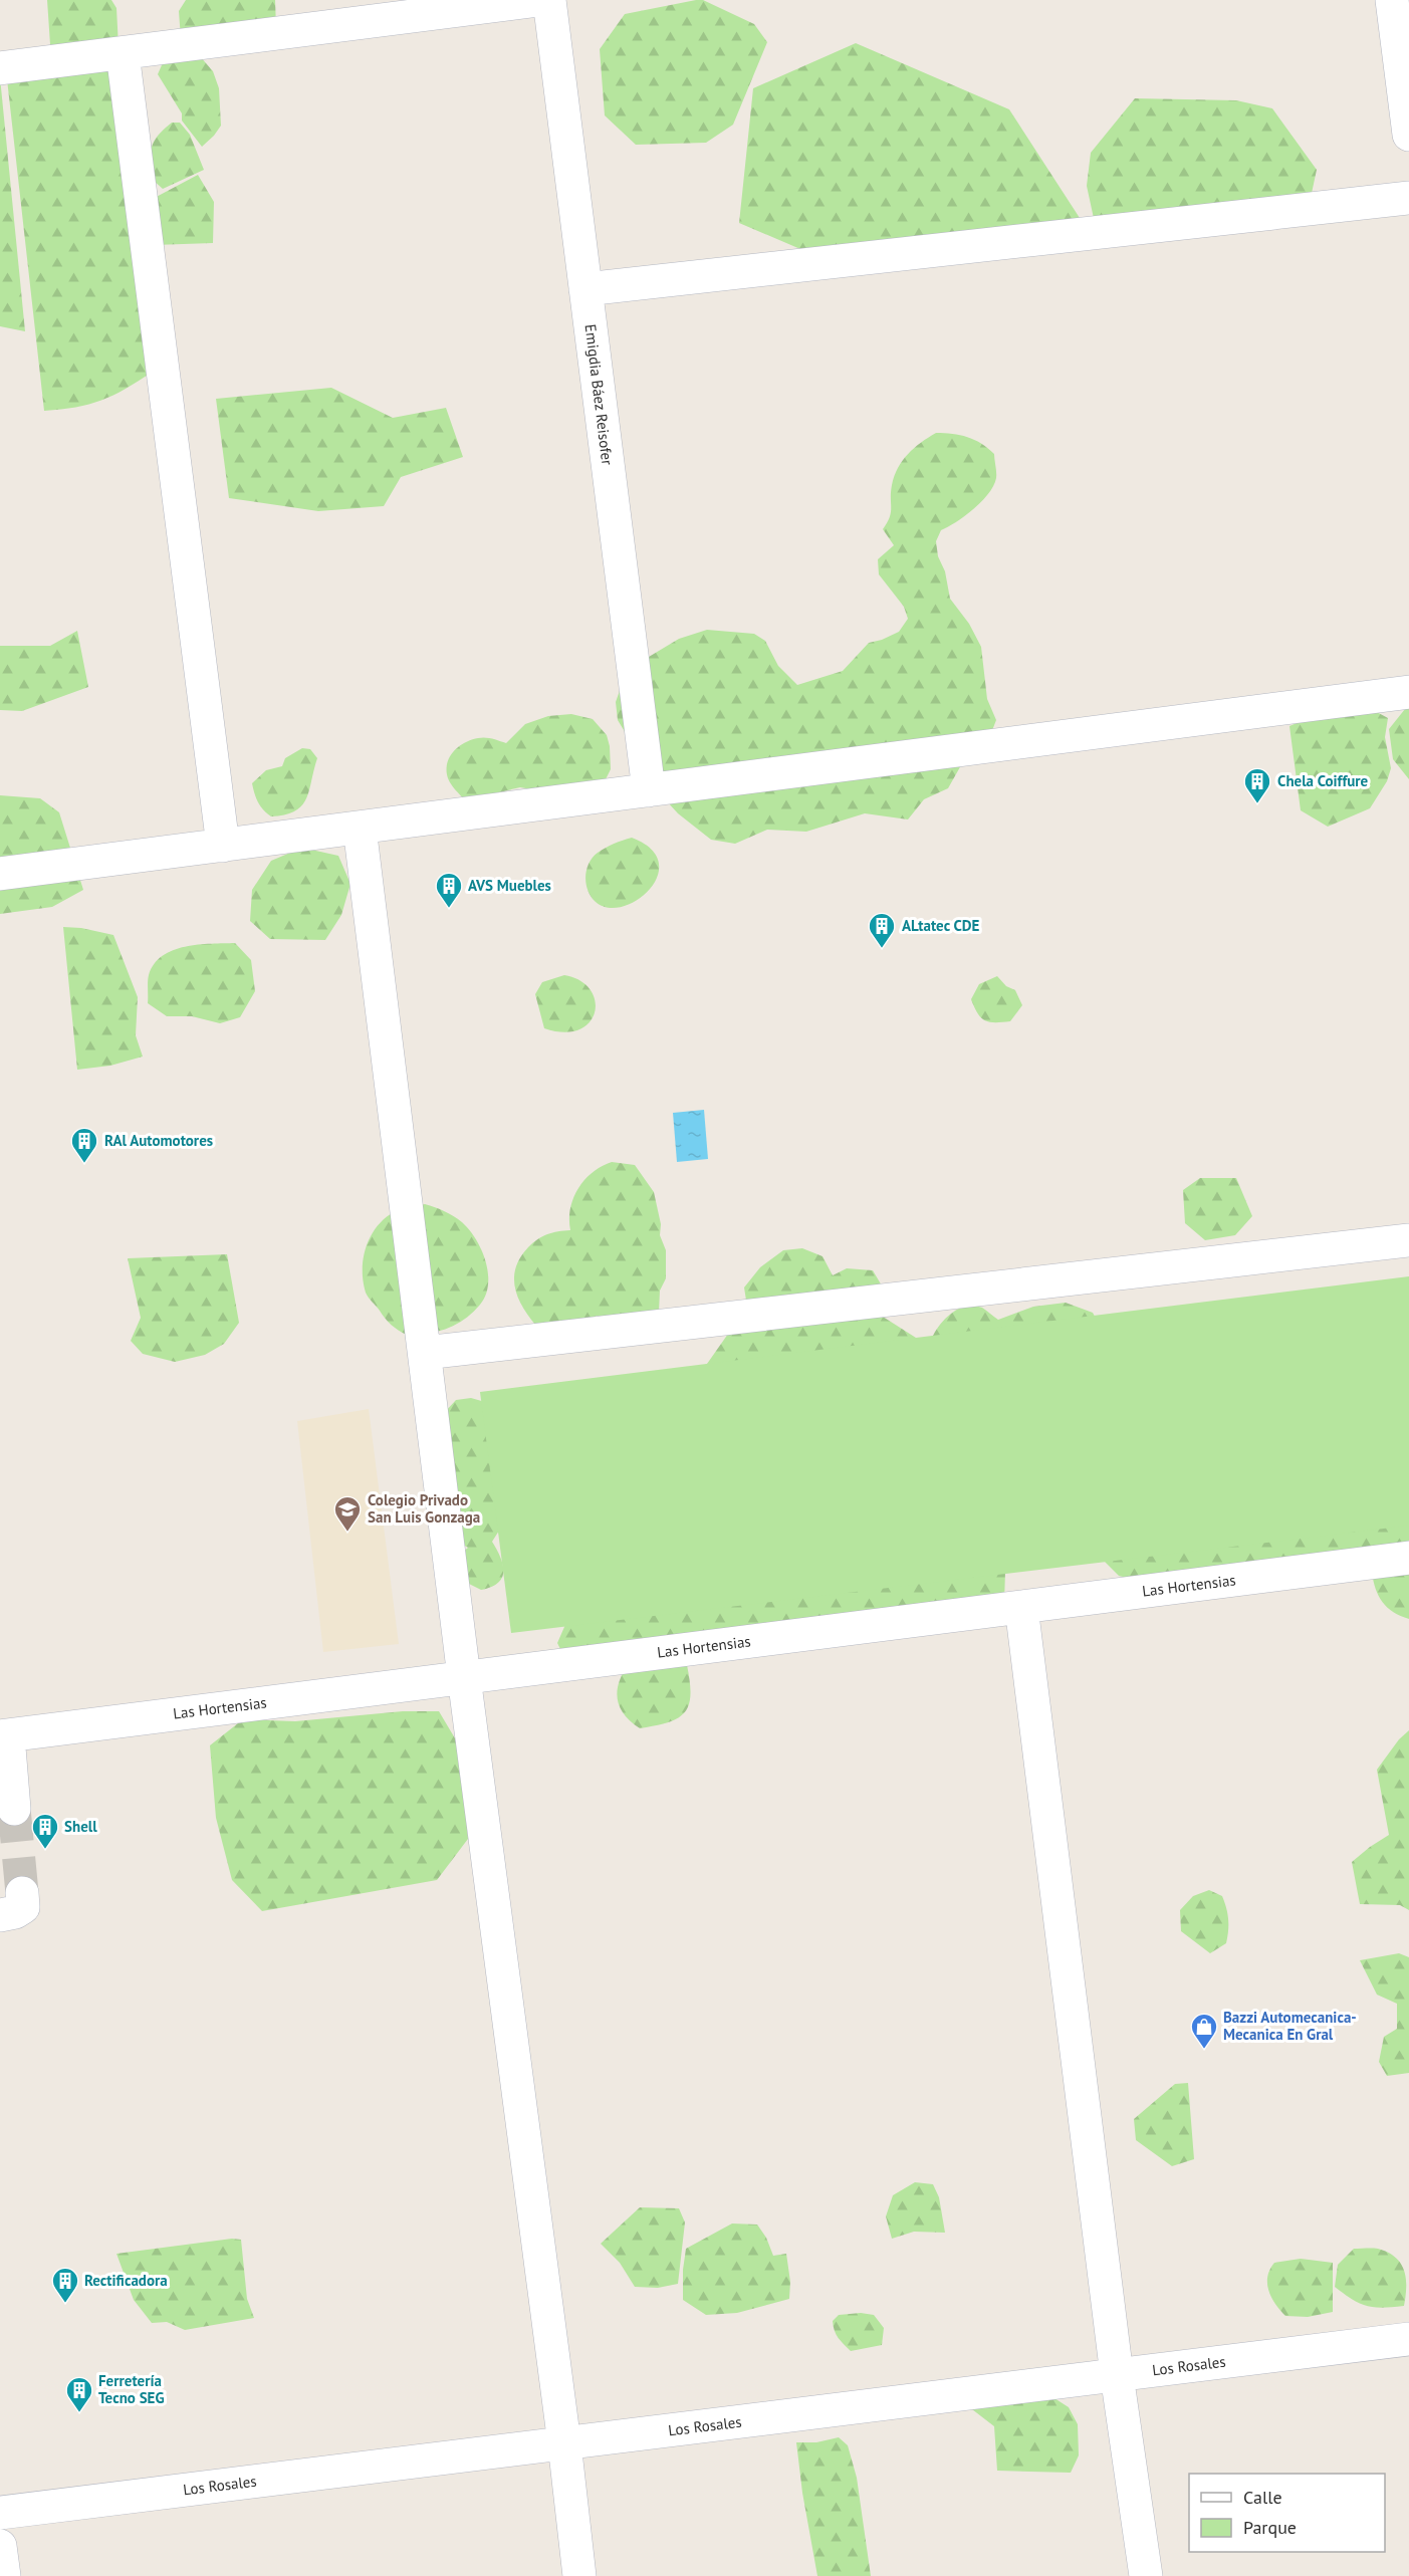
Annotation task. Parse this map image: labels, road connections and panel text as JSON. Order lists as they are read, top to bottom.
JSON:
{
  "streets": {
    "street": ["Emigdia Báez Reisofer", "Las Hortensias", "Los Rosales"]
  },
  "places": {
    "building": [
      "Chela Coiffure",
      "AVS Muebles",
      "ALtatec CDE",
      "RAl Automotores",
      "Shell",
      "Rectificadora",
      "Ferretería Tecno SEG"
    ],
    "school or university": ["Colegio Privado San Luis Gonzaga"],
    "shop": ["Bazzi Automecanica- Mecanica En Gral"]
  },
  "legend": ["Calle", "Parque"]
}
